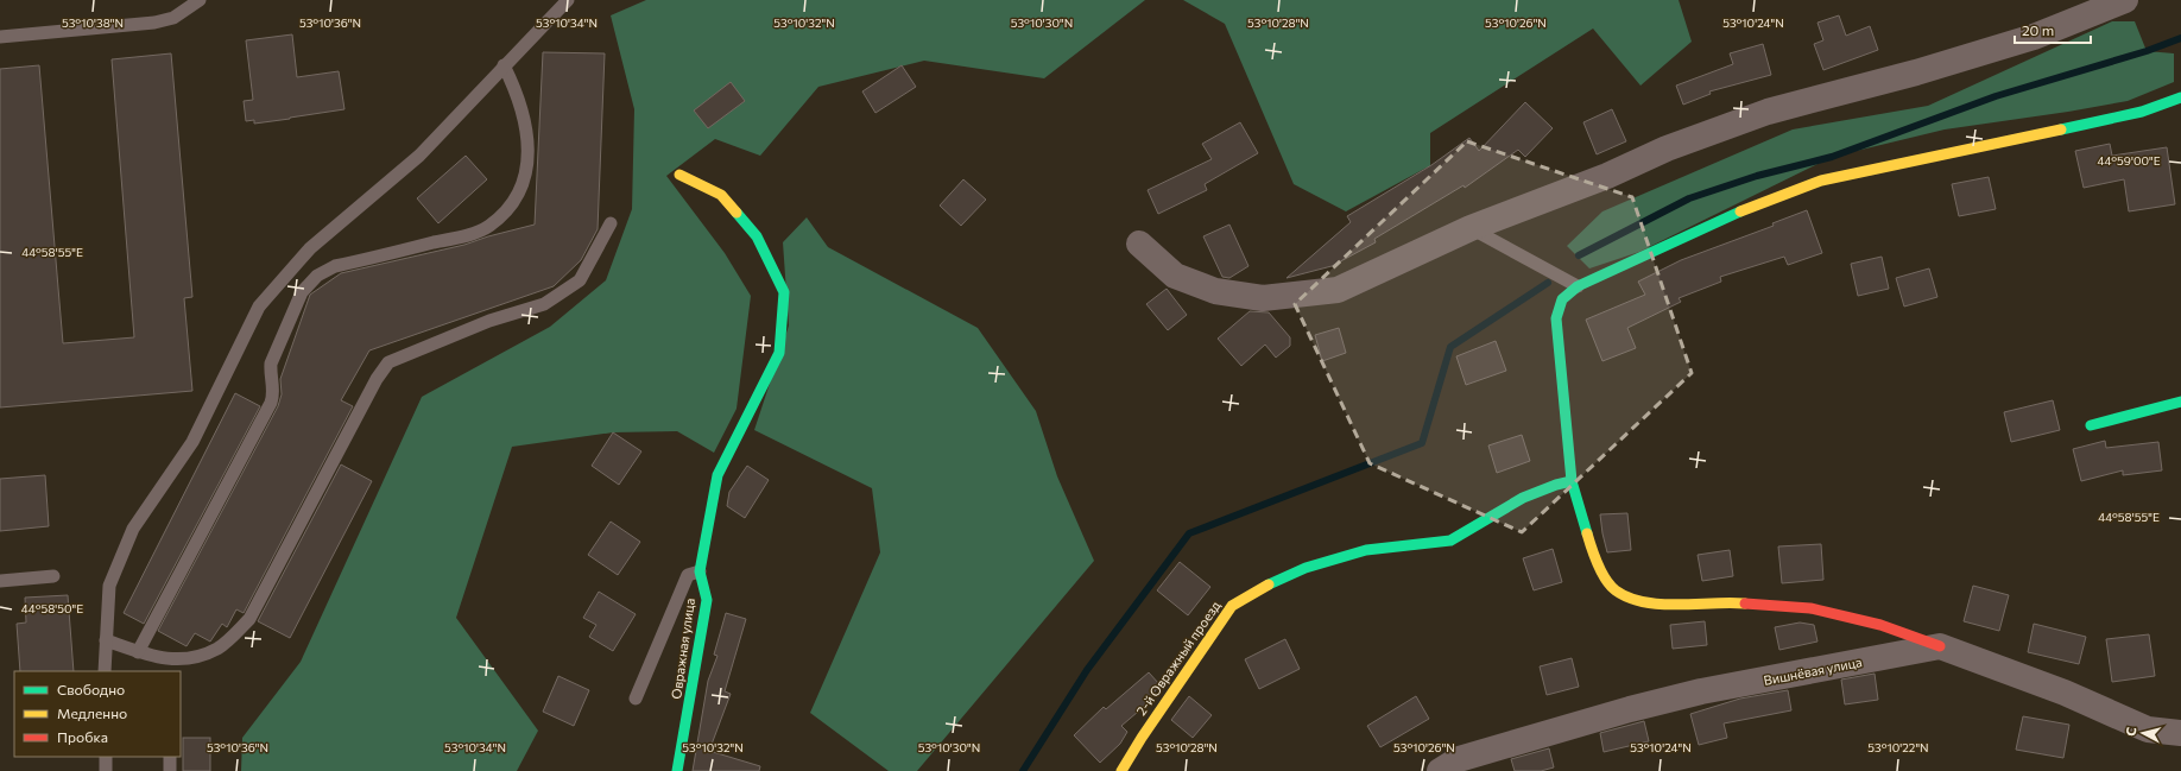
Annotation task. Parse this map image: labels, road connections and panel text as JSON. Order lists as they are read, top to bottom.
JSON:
{
  "streets": {
    "street": ["Овражная улица", "2-й Овражный проезд", "Вишнёвая улица"]
  },
  "legend": ["Свободно", "Медленно", "Пробка"],
  "scale_bar": "20 m",
  "north": "left",
  "coordinates": [
    "53°10'38\"N",
    "53°10'36\"N",
    "53°10'34\"N",
    "53°10'32\"N",
    "53°10'30\"N",
    "53°10'28\"N",
    "53°10'26\"N",
    "53°10'24\"N",
    "44°59'00\"E",
    "44°58'55\"E",
    "44°58'50\"E",
    "53°10'22\"N"
  ]
}
